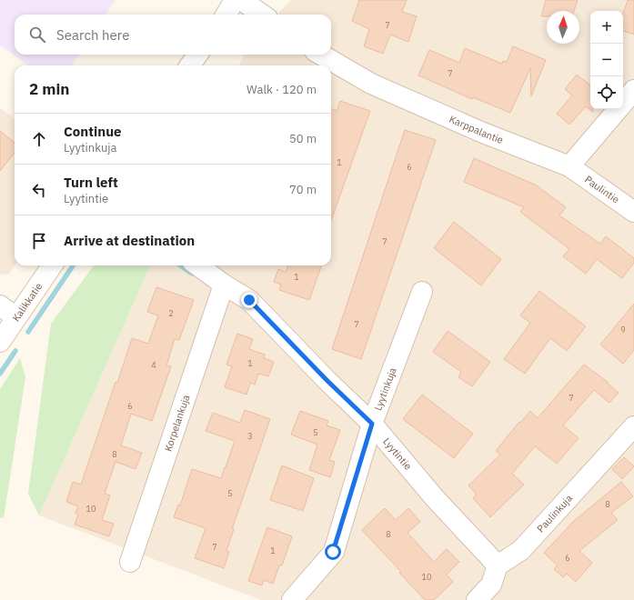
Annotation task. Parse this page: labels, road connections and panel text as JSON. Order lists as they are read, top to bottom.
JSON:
{
  "streets": {
    "street": [
      "Karppalantie",
      "Paulintie",
      "Kalikkatie",
      "Lyytinkuja",
      "Korpelankuja",
      "Lyytintie",
      "Paulinkuja"
    ]
  },
  "crossings": [
    ["Karppalantie", "Paulintie"],
    ["Lyytinkuja", "Lyytintie"],
    ["Korpelankuja", "Lyytintie"],
    ["Lyytintie", "Paulinkuja"]
  ],
  "house_numbers": [
    "7",
    "7",
    "1",
    "6",
    "7",
    "1",
    "2",
    "7",
    "9",
    "1",
    "4",
    "7",
    "6",
    "5",
    "3",
    "8",
    "5",
    "8",
    "10",
    "8",
    "7",
    "1",
    "6",
    "10"
  ],
  "north": "top",
  "page": {
    "map_buttons": ["+", "−"],
    "search": "Search here",
    "heading": ["2 min", "Walk · 120 m"],
    "list": [
      ["Continue", "Lyytinkuja", "50 m"],
      ["Turn left", "Lyytintie", "70 m"],
      "Arrive at destination"
    ]
  }
}
